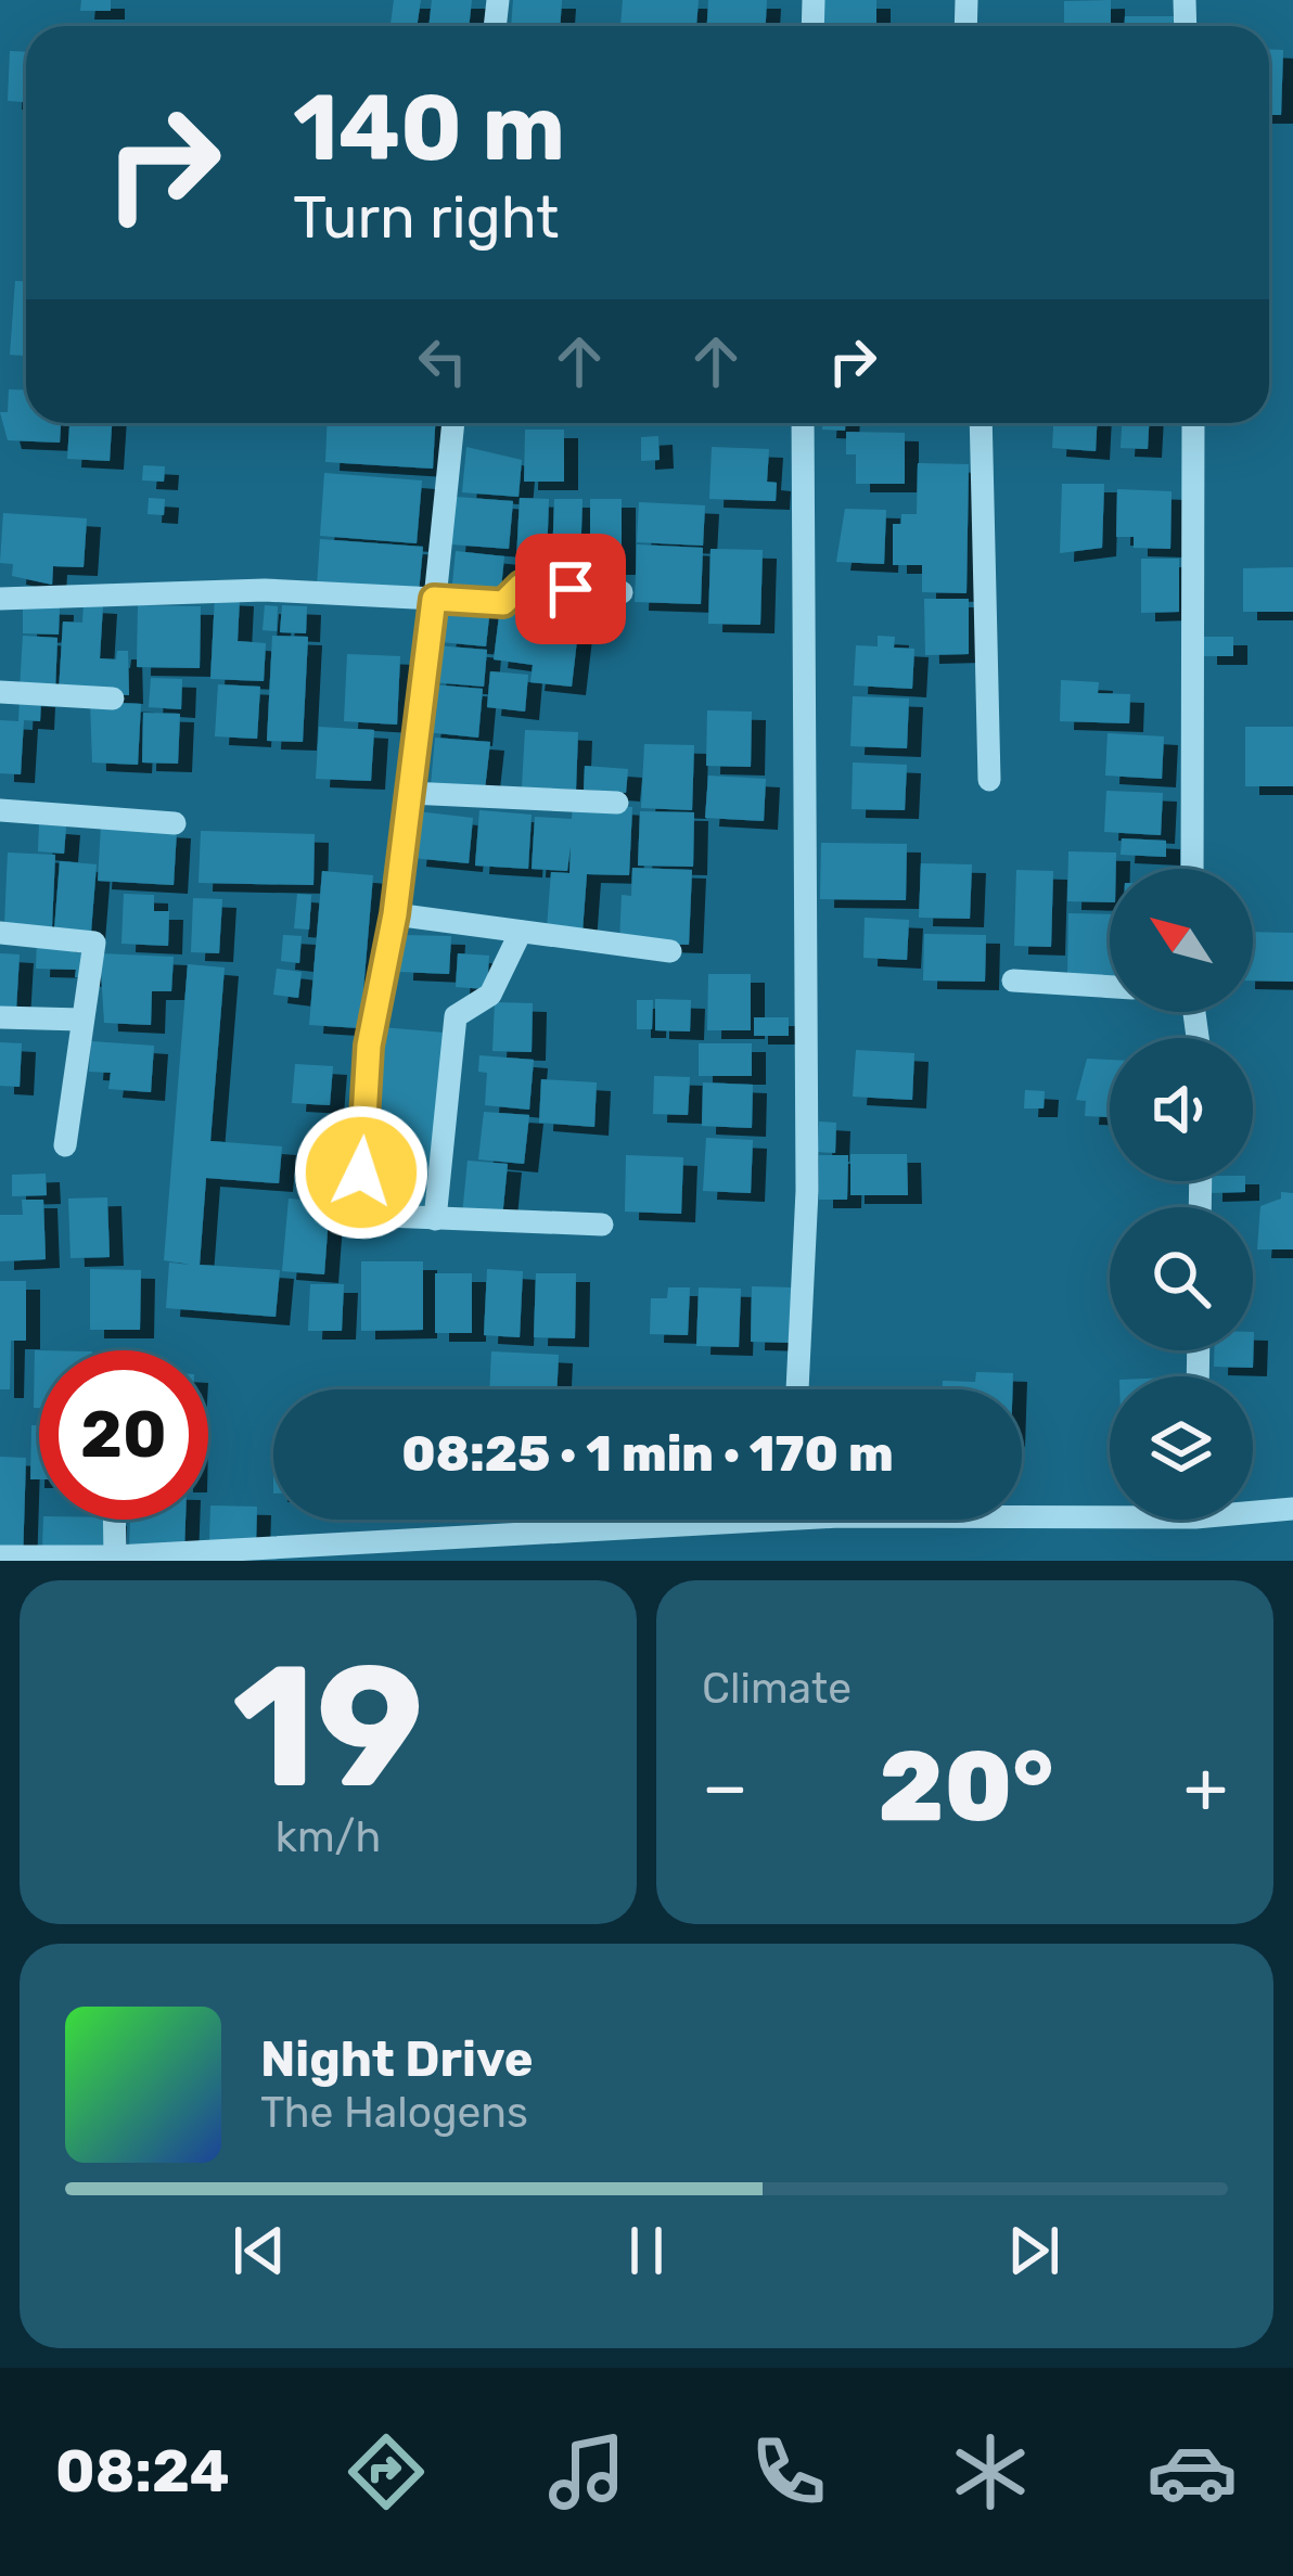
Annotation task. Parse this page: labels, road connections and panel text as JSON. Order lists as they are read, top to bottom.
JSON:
{
  "north": "top left",
  "page": {
    "turn": ["140 m", "Turn right"],
    "limit": "20",
    "trip": "08:25 · 1 min · 170 m",
    "tile": [
      ["19", "km/h"],
      "Climate"
    ],
    "heat": ["−", "20°", "+"],
    "song": ["Night Drive", "The Halogens"],
    "tabs": "08:24"
  }
}
